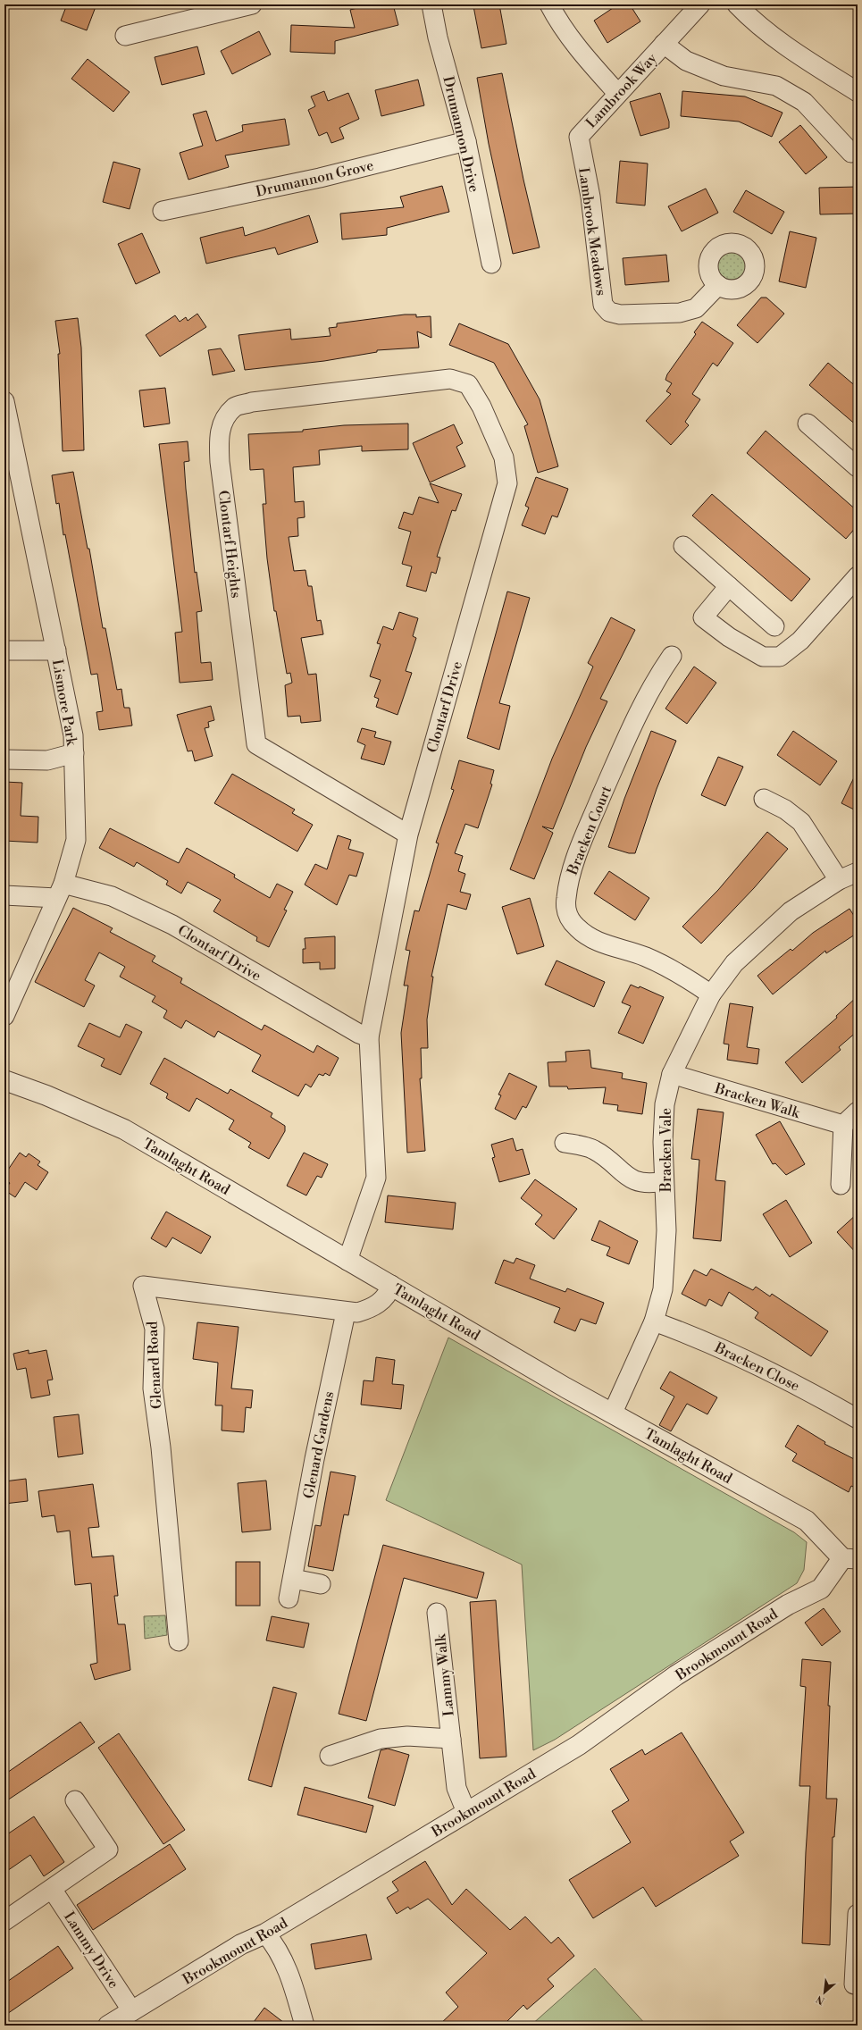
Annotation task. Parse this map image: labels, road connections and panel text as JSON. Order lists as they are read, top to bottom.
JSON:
{
  "streets": {
    "street": [
      "Lambrook Way",
      "Drumannon Drive",
      "Drumannon Grove",
      "Lambrook Meadows",
      "Clontarf Heights",
      "Lismore Park",
      "Clontarf Drive",
      "Bracken Court",
      "Bracken Walk",
      "Bracken Vale",
      "Tamlaght Road",
      "Glenard Road",
      "Bracken Close",
      "Glenard Gardens",
      "Brookmount Road",
      "Lammy Walk",
      "Lammy Drive"
    ]
  },
  "crossings": [
    ["Lambrook Way", "Lambrook Meadows"],
    ["Drumannon Drive", "Drumannon Grove"],
    ["Clontarf Heights", "Clontarf Drive"],
    ["Lismore Park", "Clontarf Drive"],
    ["Clontarf Drive", "Tamlaght Road"],
    ["Bracken Court", "Bracken Vale"],
    ["Bracken Walk", "Bracken Vale"],
    ["Bracken Vale", "Tamlaght Road"],
    ["Bracken Vale", "Bracken Close"],
    ["Tamlaght Road", "Glenard Road"],
    ["Tamlaght Road", "Brookmount Road"],
    ["Glenard Road", "Glenard Gardens"],
    ["Brookmount Road", "Lammy Walk"],
    ["Brookmount Road", "Lammy Drive"]
  ],
  "north": "bottom left"
}
